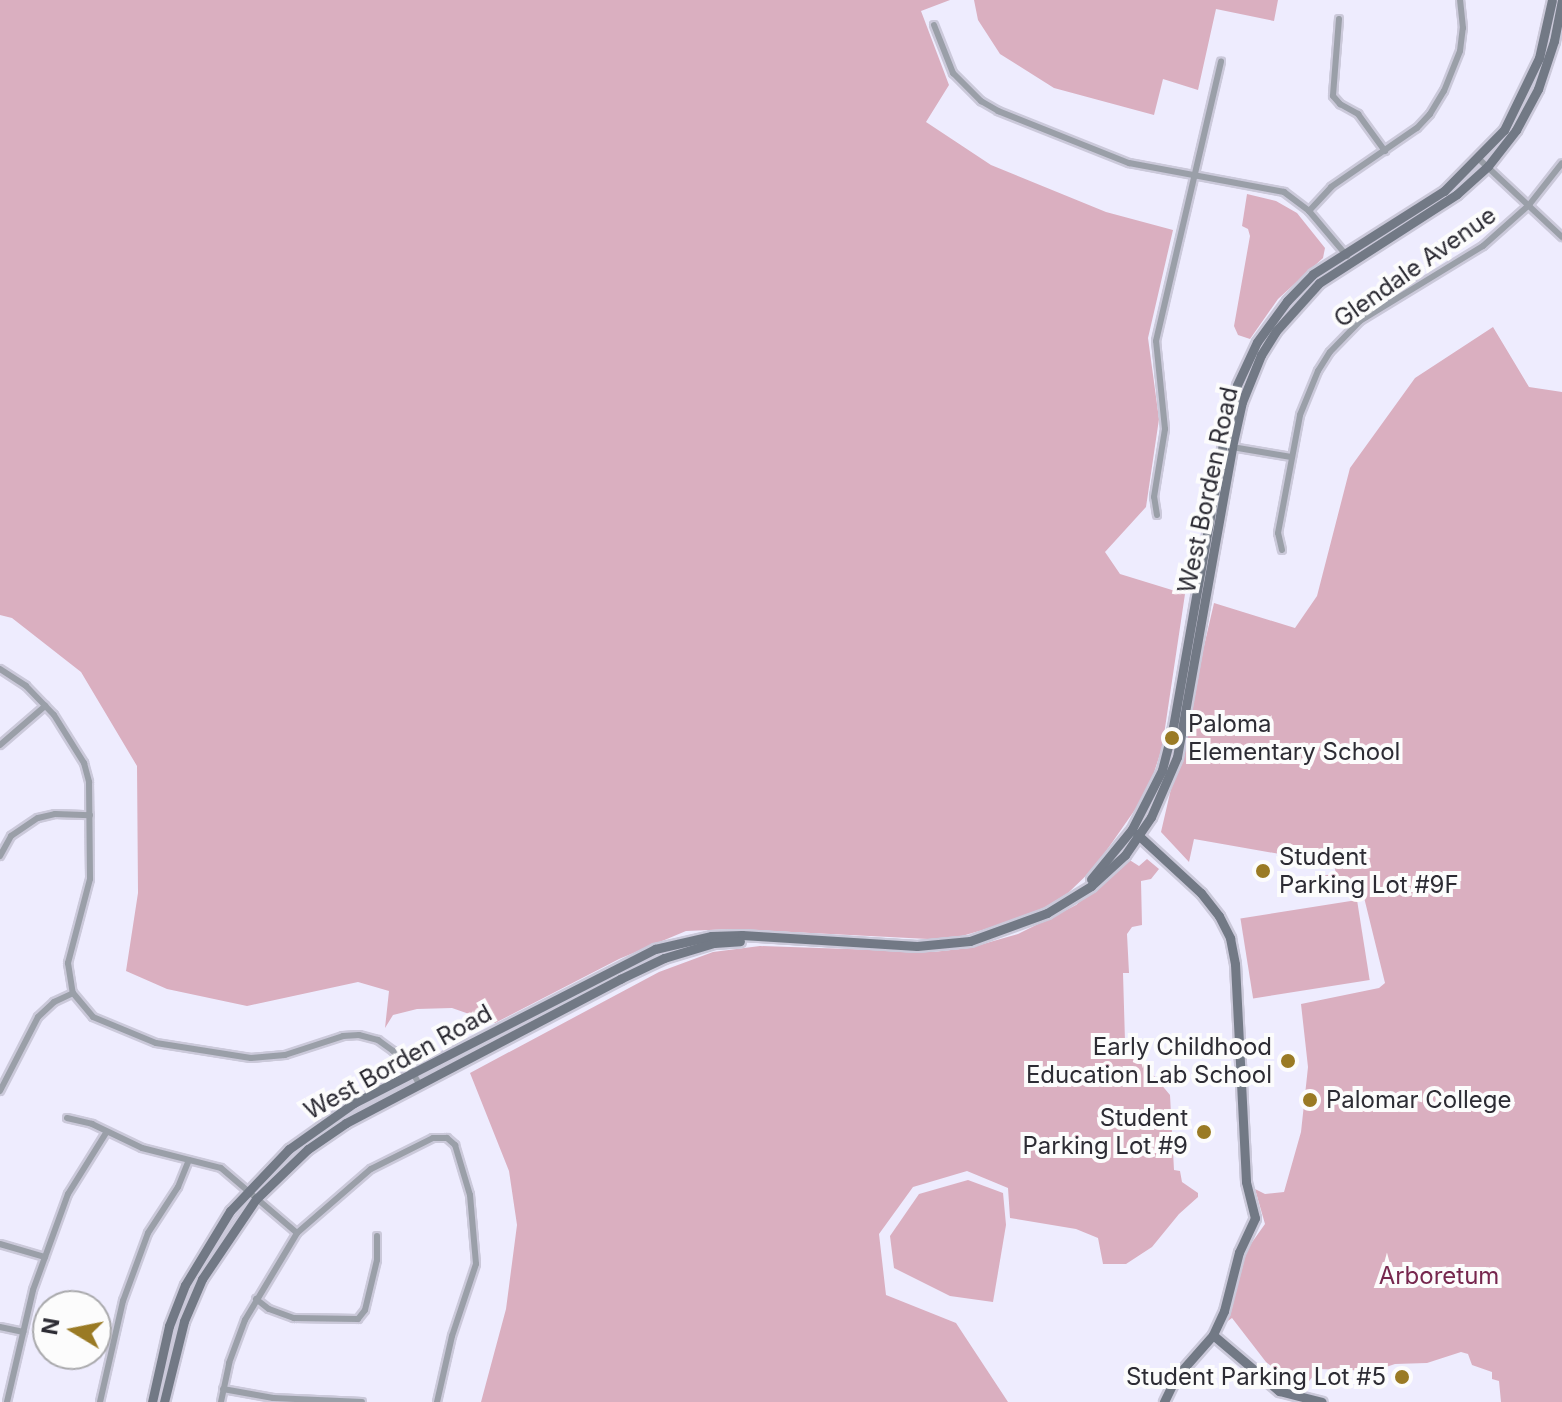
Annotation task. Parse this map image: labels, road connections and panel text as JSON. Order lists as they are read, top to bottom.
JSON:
{
  "streets": {
    "main road": ["West Borden Road"],
    "street": ["Glendale Avenue"]
  },
  "parks": ["Arboretum"],
  "places": [
    "Paloma Elementary School",
    "Student Parking Lot #9F",
    "Early Childhood Education Lab School",
    "Palomar College",
    "Student Parking Lot #9",
    "Student Parking Lot #5"
  ],
  "north": "left"
}
